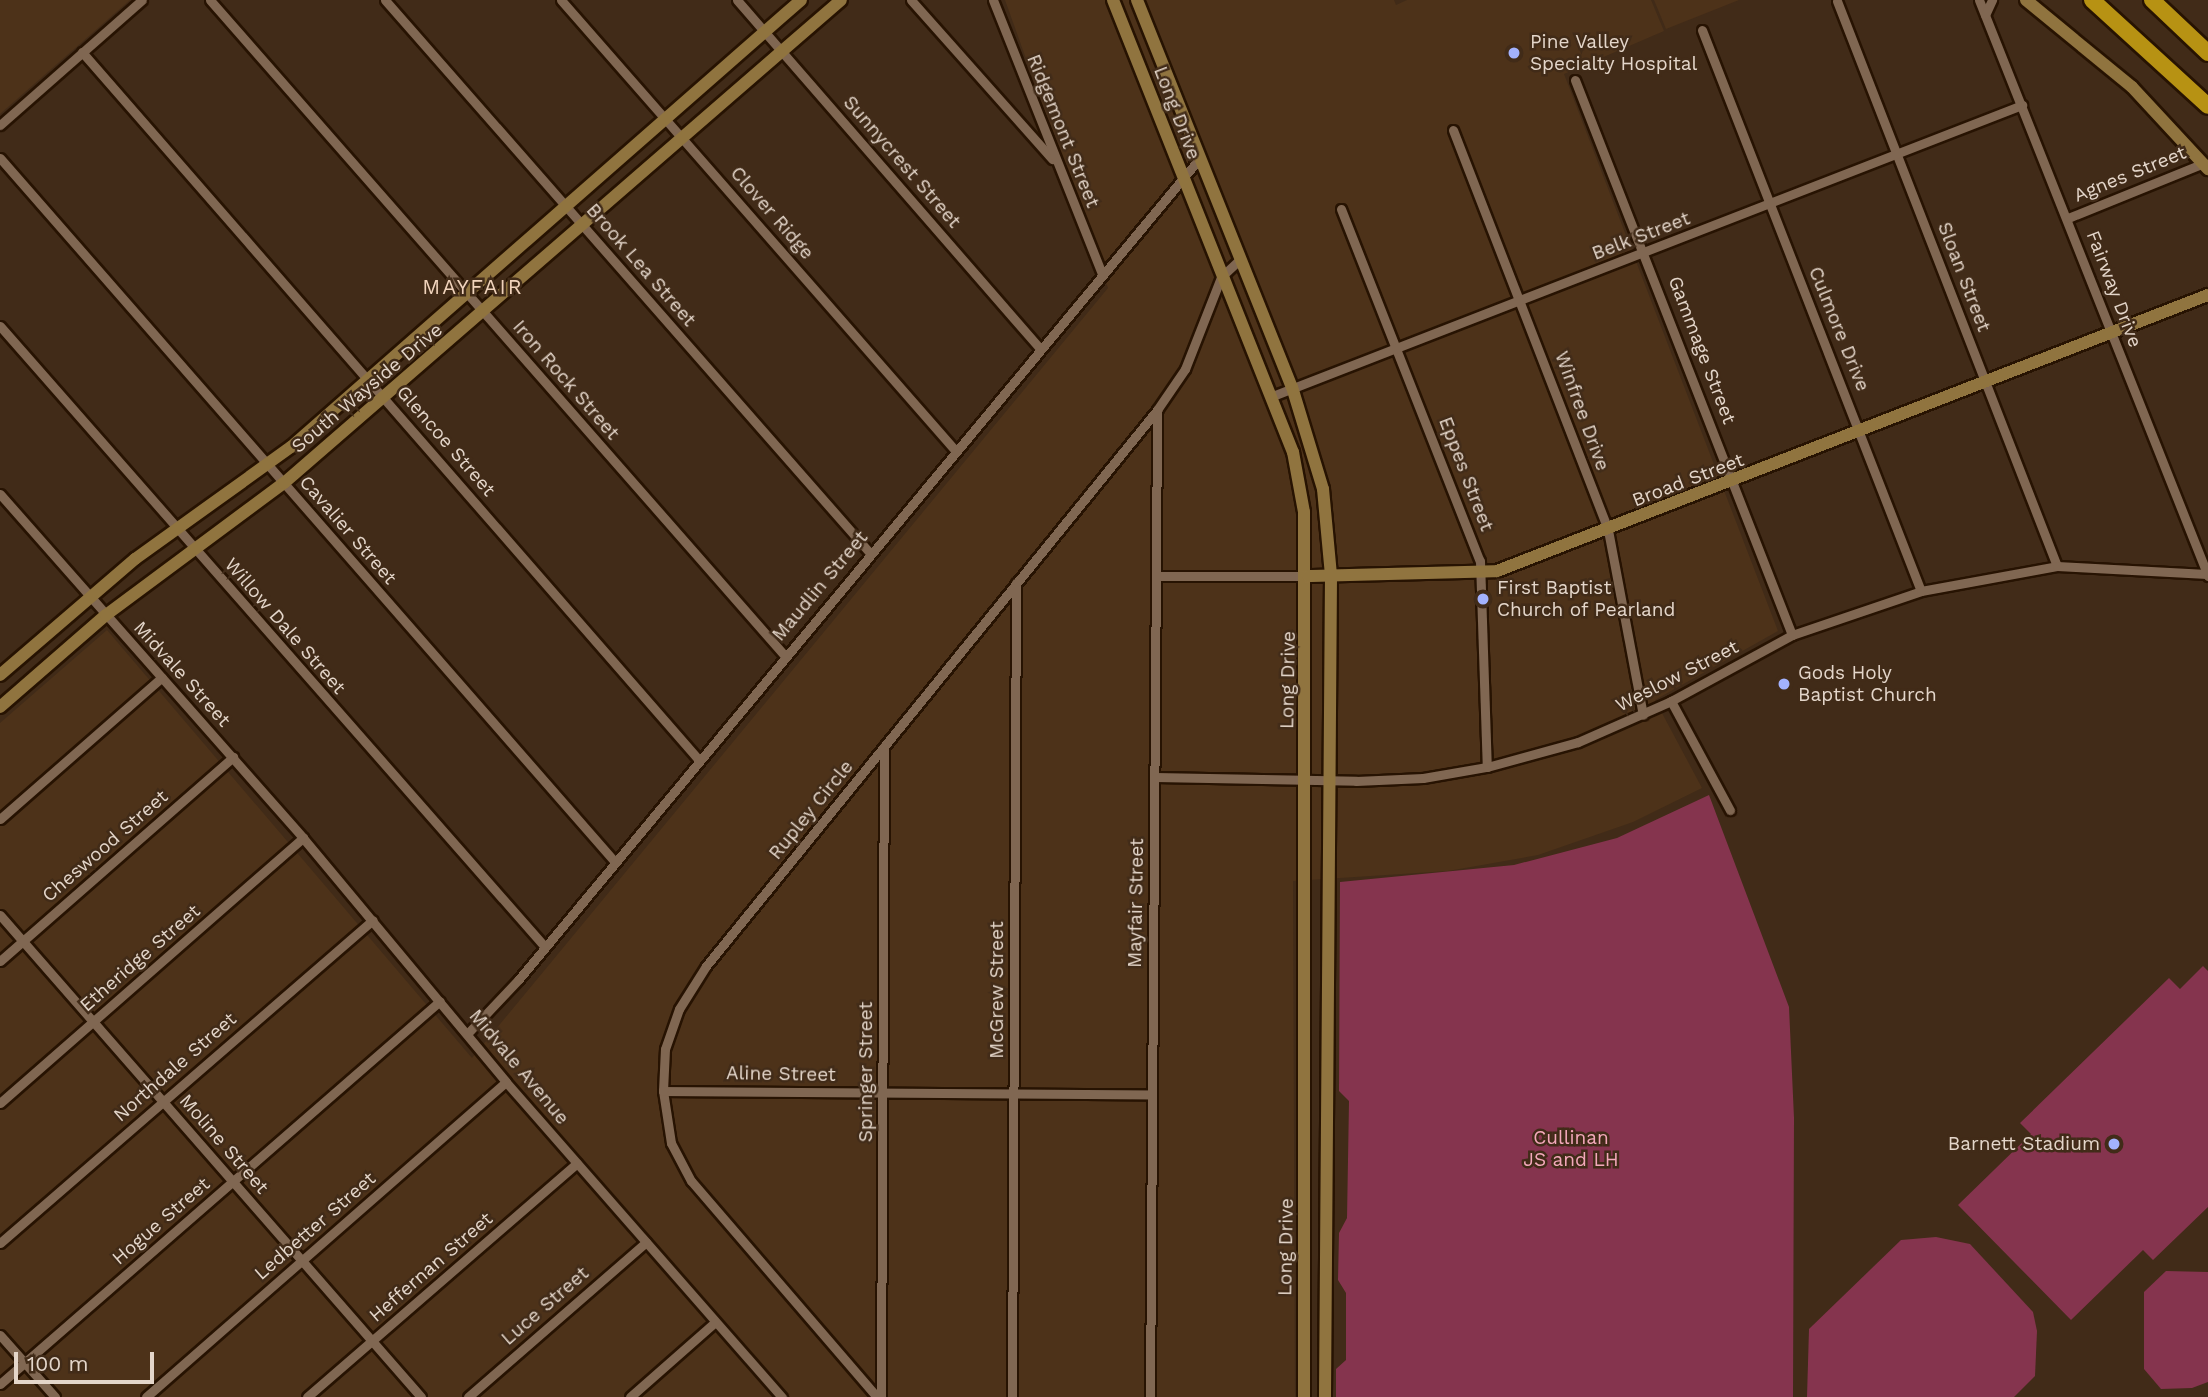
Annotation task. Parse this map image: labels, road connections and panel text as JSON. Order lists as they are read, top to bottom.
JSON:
{
  "streets": {
    "main road": ["Long Drive", "South Wayside Drive", "Broad Street"],
    "street": [
      "Ridgemont Street",
      "Sunnycrest Street",
      "Agnes Street",
      "Clover Ridge",
      "Belk Street",
      "Brook Lea Street",
      "Sloan Street",
      "Fairway Drive",
      "Culmore Drive",
      "Gammage Street",
      "Iron Rock Street",
      "Winfree Drive",
      "Glencoe Street",
      "Eppes Street",
      "Cavalier Street",
      "Maudlin Street",
      "Willow Dale Street",
      "Midvale Street",
      "Weslow Street",
      "Rupley Circle",
      "Cheswood Street",
      "Mayfair Street",
      "Etheridge Street",
      "McGrew Street",
      "Northdale Street",
      "Midvale Avenue",
      "Springer Street",
      "Aline Street",
      "Moline Street",
      "Hogue Street",
      "Ledbetter Street",
      "Heffernan Street",
      "Luce Street"
    ]
  },
  "crossings": [
    ["Long Drive", "Belk Street"],
    ["Long Drive", "Broad Street"],
    ["Long Drive", "Maudlin Street"],
    ["Long Drive", "Weslow Street"],
    ["Long Drive", "Rupley Circle"],
    ["Ridgemont Street", "Maudlin Street"],
    ["Sunnycrest Street", "South Wayside Drive"],
    ["Sunnycrest Street", "Maudlin Street"],
    ["Agnes Street", "Fairway Drive"],
    ["Clover Ridge", "South Wayside Drive"],
    ["Clover Ridge", "Maudlin Street"],
    ["Belk Street", "Sloan Street"],
    ["Belk Street", "Fairway Drive"],
    ["Belk Street", "Culmore Drive"],
    ["Belk Street", "Gammage Street"],
    ["Belk Street", "Winfree Drive"],
    ["Belk Street", "Eppes Street"],
    ["Brook Lea Street", "South Wayside Drive"],
    ["Brook Lea Street", "Maudlin Street"],
    ["Sloan Street", "Broad Street"],
    ["Sloan Street", "Weslow Street"],
    ["Fairway Drive", "Broad Street"],
    ["Fairway Drive", "Weslow Street"],
    ["Culmore Drive", "Broad Street"],
    ["Culmore Drive", "Weslow Street"],
    ["Gammage Street", "Broad Street"],
    ["Gammage Street", "Weslow Street"],
    ["Iron Rock Street", "South Wayside Drive"],
    ["Iron Rock Street", "Maudlin Street"],
    ["South Wayside Drive", "Glencoe Street"],
    ["South Wayside Drive", "Cavalier Street"],
    ["South Wayside Drive", "Willow Dale Street"],
    ["South Wayside Drive", "Midvale Street"],
    ["Winfree Drive", "Broad Street"],
    ["Winfree Drive", "Weslow Street"],
    ["Glencoe Street", "Maudlin Street"],
    ["Eppes Street", "Broad Street"],
    ["Eppes Street", "Weslow Street"],
    ["Broad Street", "Mayfair Street"],
    ["Cavalier Street", "Maudlin Street"],
    ["Maudlin Street", "Willow Dale Street"],
    ["Maudlin Street", "Midvale Avenue"],
    ["Midvale Street", "Cheswood Street"],
    ["Midvale Street", "Midvale Avenue"],
    ["Weslow Street", "Mayfair Street"],
    ["Rupley Circle", "Mayfair Street"],
    ["Rupley Circle", "McGrew Street"],
    ["Rupley Circle", "Springer Street"],
    ["Rupley Circle", "Aline Street"],
    ["Cheswood Street", "Midvale Avenue"],
    ["Cheswood Street", "Moline Street"],
    ["Mayfair Street", "Aline Street"],
    ["Etheridge Street", "Midvale Avenue"],
    ["Etheridge Street", "Moline Street"],
    ["McGrew Street", "Aline Street"],
    ["Northdale Street", "Midvale Avenue"],
    ["Northdale Street", "Moline Street"],
    ["Midvale Avenue", "Hogue Street"],
    ["Midvale Avenue", "Ledbetter Street"],
    ["Midvale Avenue", "Heffernan Street"],
    ["Midvale Avenue", "Luce Street"],
    ["Springer Street", "Aline Street"],
    ["Moline Street", "Hogue Street"],
    ["Moline Street", "Ledbetter Street"],
    ["Moline Street", "Heffernan Street"]
  ],
  "districts": ["MAYFAIR"],
  "parks": ["Cullinan JS and LH"],
  "places": [
    "Pine Valley Specialty Hospital",
    "First Baptist Church of Pearland",
    "Gods Holy Baptist Church",
    "Barnett Stadium"
  ],
  "scale_bar": "100 m"
}
